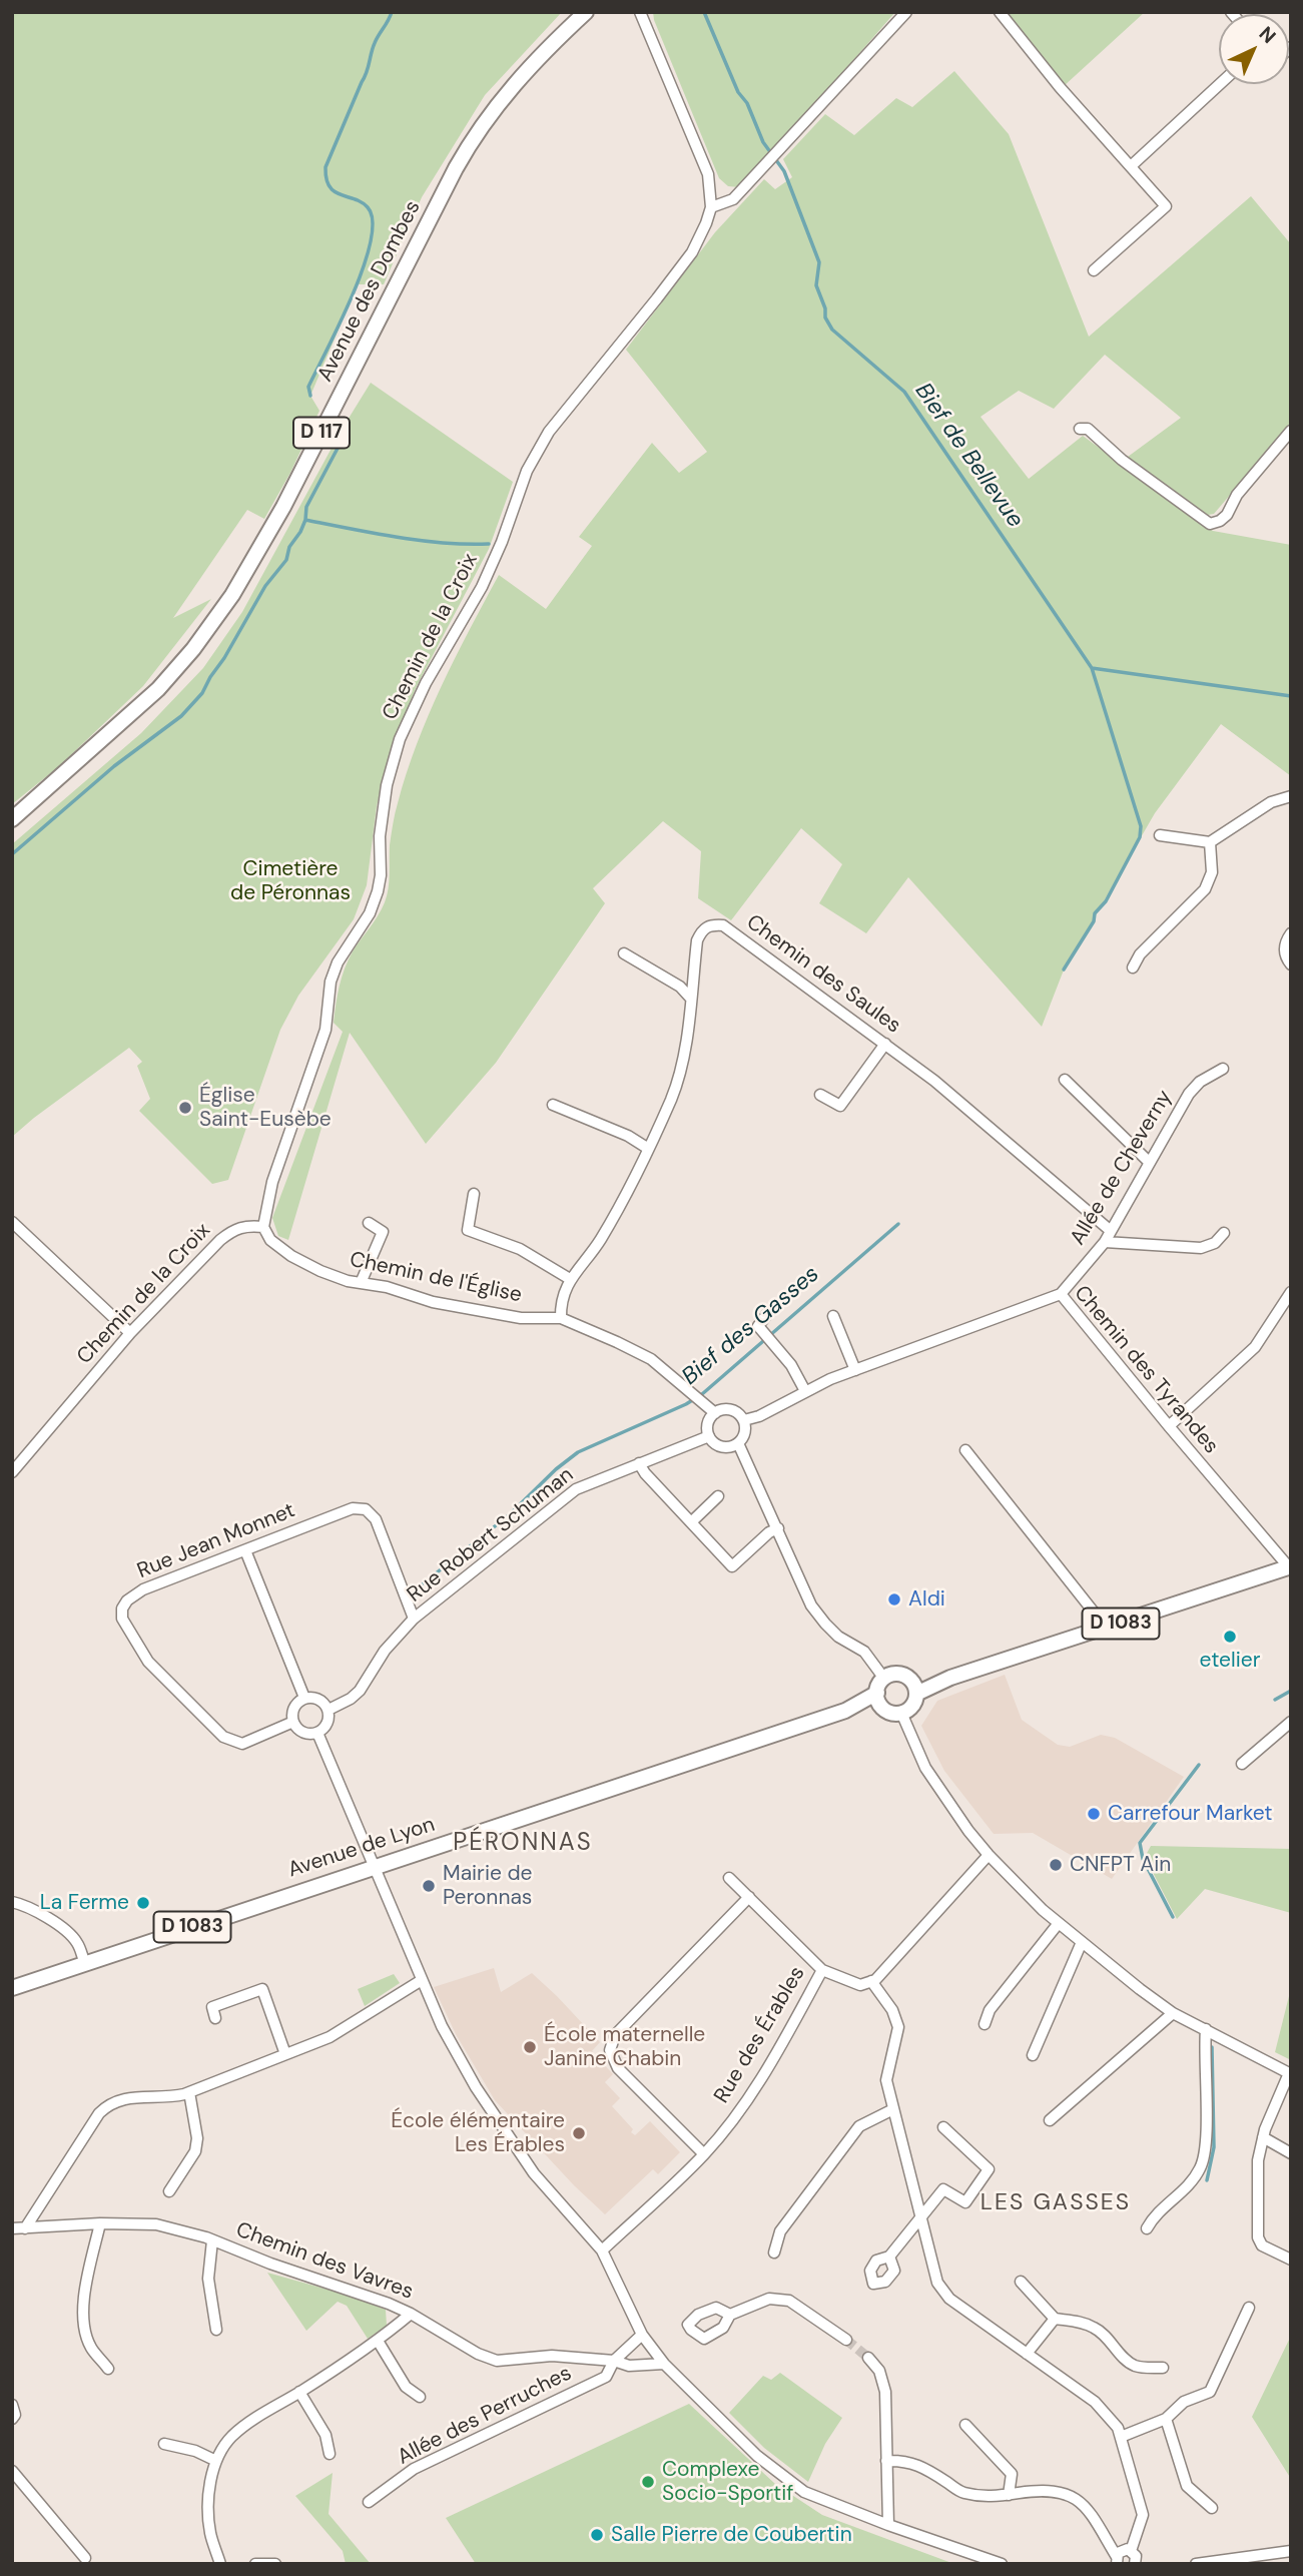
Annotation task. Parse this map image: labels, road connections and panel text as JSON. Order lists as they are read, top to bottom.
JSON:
{
  "streets": {
    "main road": [
      "Avenue des Dombes",
      "D 117",
      "D 1083",
      "Avenue de Lyon"
    ],
    "street": [
      "Chemin de la Croix",
      "Chemin des Saules",
      "Allée de Cheverny",
      "Chemin de l'Église",
      "Chemin des Tyrandes",
      "Rue Robert Schuman",
      "Rue Jean Monnet",
      "Rue des Érables",
      "Chemin des Vavres",
      "Allée des Perruches"
    ]
  },
  "crossings": [
    ["Chemin de la Croix", "Chemin de l'Église"],
    ["Chemin des Saules", "Allée de Cheverny"],
    ["Chemin des Saules", "Chemin de l'Église"],
    ["Allée de Cheverny", "Chemin des Tyrandes"],
    ["Chemin de l'Église", "Chemin des Tyrandes"],
    ["Chemin de l'Église", "Rue Robert Schuman"],
    ["Chemin des Tyrandes", "Rue Robert Schuman"],
    ["Chemin des Tyrandes", "D 1083"],
    ["Rue Robert Schuman", "Rue Jean Monnet"],
    ["D 1083", "Avenue de Lyon"],
    ["Chemin des Vavres", "Allée des Perruches"]
  ],
  "districts": ["PÉRONNAS", "LES GASSES"],
  "water": ["Bief de Bellevue", "Bief des Gasses"],
  "parks": ["Cimetière de Péronnas"],
  "places": [
    "Église Saint-Eusèbe",
    "Aldi",
    "etelier",
    "Carrefour Market",
    "CNFPT Ain",
    "Mairie de Peronnas",
    "La Ferme",
    "École maternelle Janine Chabin",
    "École élémentaire Les Érables",
    "Complexe Socio-Sportif",
    "Salle Pierre de Coubertin"
  ],
  "north": "top right"
}
